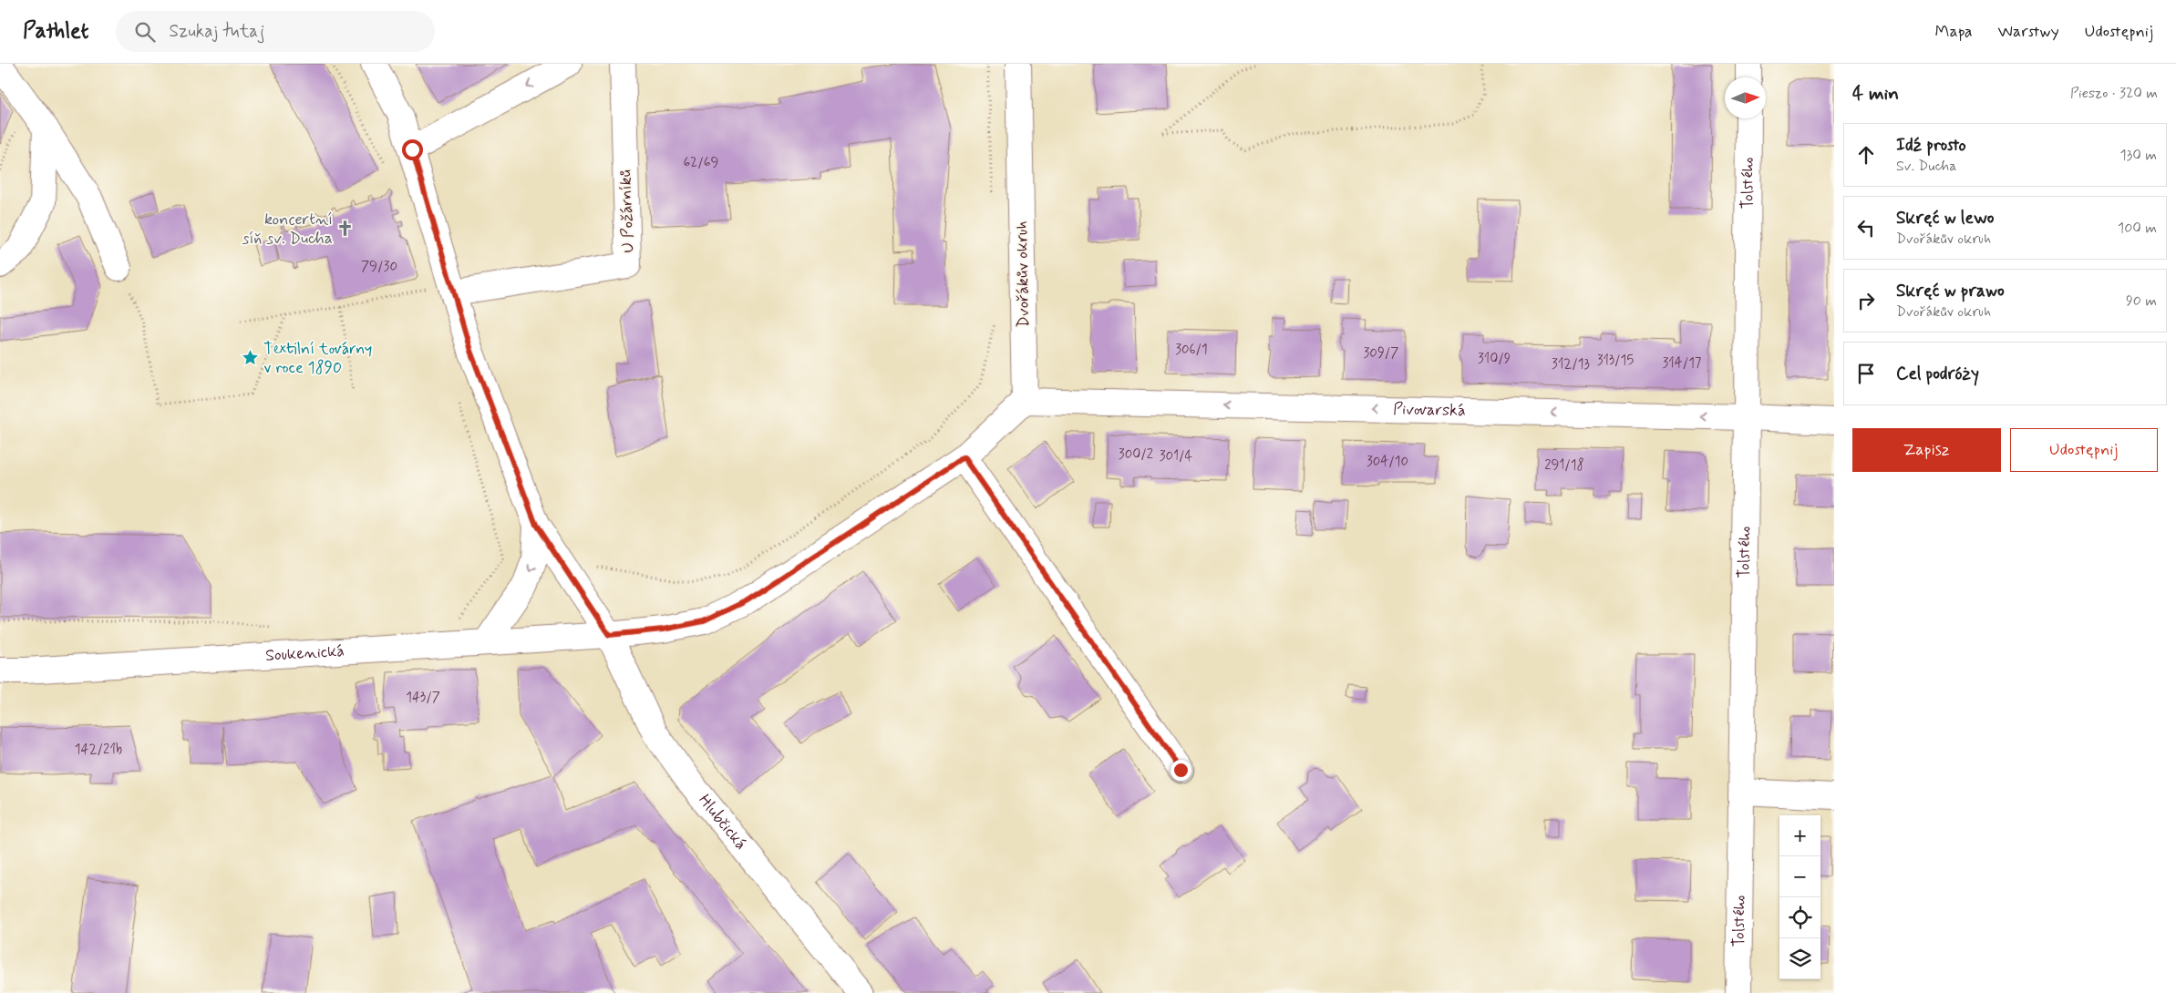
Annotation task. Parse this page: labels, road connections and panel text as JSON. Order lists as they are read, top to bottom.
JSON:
{
  "streets": {
    "street": [
      "Tolstého",
      "U Požárníků",
      "Dvořákův okruh",
      "Pivovarská",
      "Soukenická",
      "Hlubčická"
    ]
  },
  "crossings": [
    ["Tolstého", "Pivovarská"],
    ["Dvořákův okruh", "Pivovarská"],
    ["Soukenická", "Hlubčická"]
  ],
  "one_way": ["Pivovarská"],
  "places": {
    "church": ["koncertní síň sv. Ducha"],
    "place": ["Textilní továrny v roce 1890"]
  },
  "house_numbers": [
    "62/69",
    "79/30",
    "306/1",
    "309/7",
    "310/9",
    "313/15",
    "314/17",
    "312/13",
    "300/2",
    "301/4",
    "304/10",
    "291/18",
    "143/7",
    "142/21b"
  ],
  "north": "right",
  "page": {
    "header": "Pathlet",
    "search": "Szukaj tutaj",
    "nav": ["Mapa", "Warstwy", "Udostępnij"],
    "heading": ["4 min", "Pieszo · 320 m"],
    "list": [
      ["Idź prosto", "Sv. Ducha", "130 m"],
      ["Skręć w lewo", "Dvořákův okruh", "100 m"],
      ["Skręć w prawo", "Dvořákův okruh", "90 m"],
      "Cel podróży"
    ],
    "buttons": ["Zapisz", "Udostępnij"],
    "map_buttons": ["+", "−"]
  }
}
